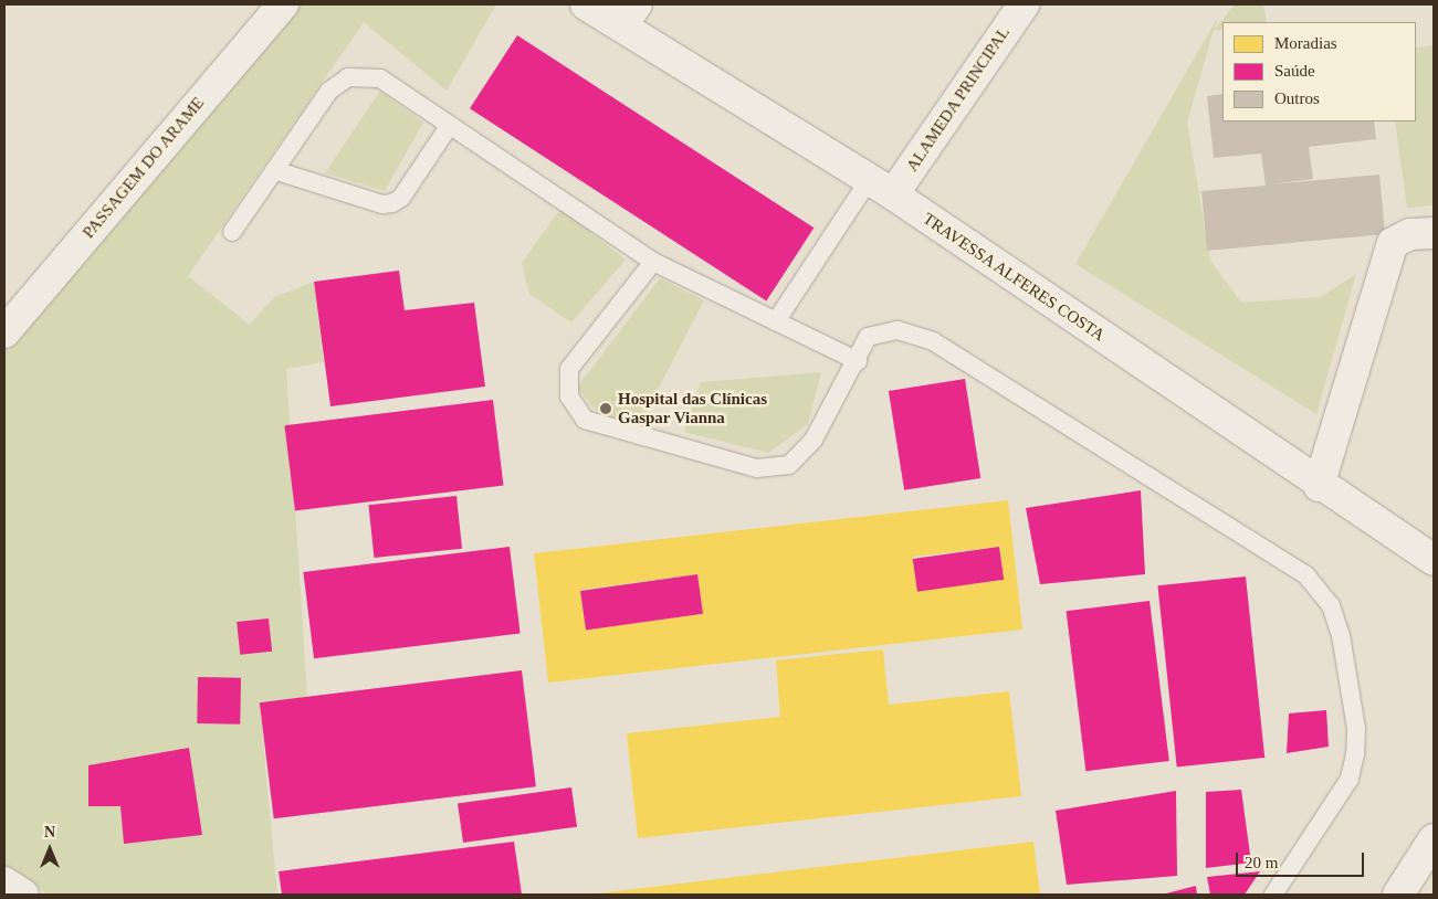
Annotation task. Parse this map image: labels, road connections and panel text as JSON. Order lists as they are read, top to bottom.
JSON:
{
  "streets": {
    "street": ["ALAMEDA PRINCIPAL", "PASSAGEM DO ARAME", "TRAVESSA ALFERES COSTA"]
  },
  "crossings": [
    ["ALAMEDA PRINCIPAL", "TRAVESSA ALFERES COSTA"]
  ],
  "places": ["Hospital das Clínicas Gaspar Vianna"],
  "legend": ["Moradias", "Saúde", "Outros"],
  "scale_bar": "20 m",
  "north": "top"
}
